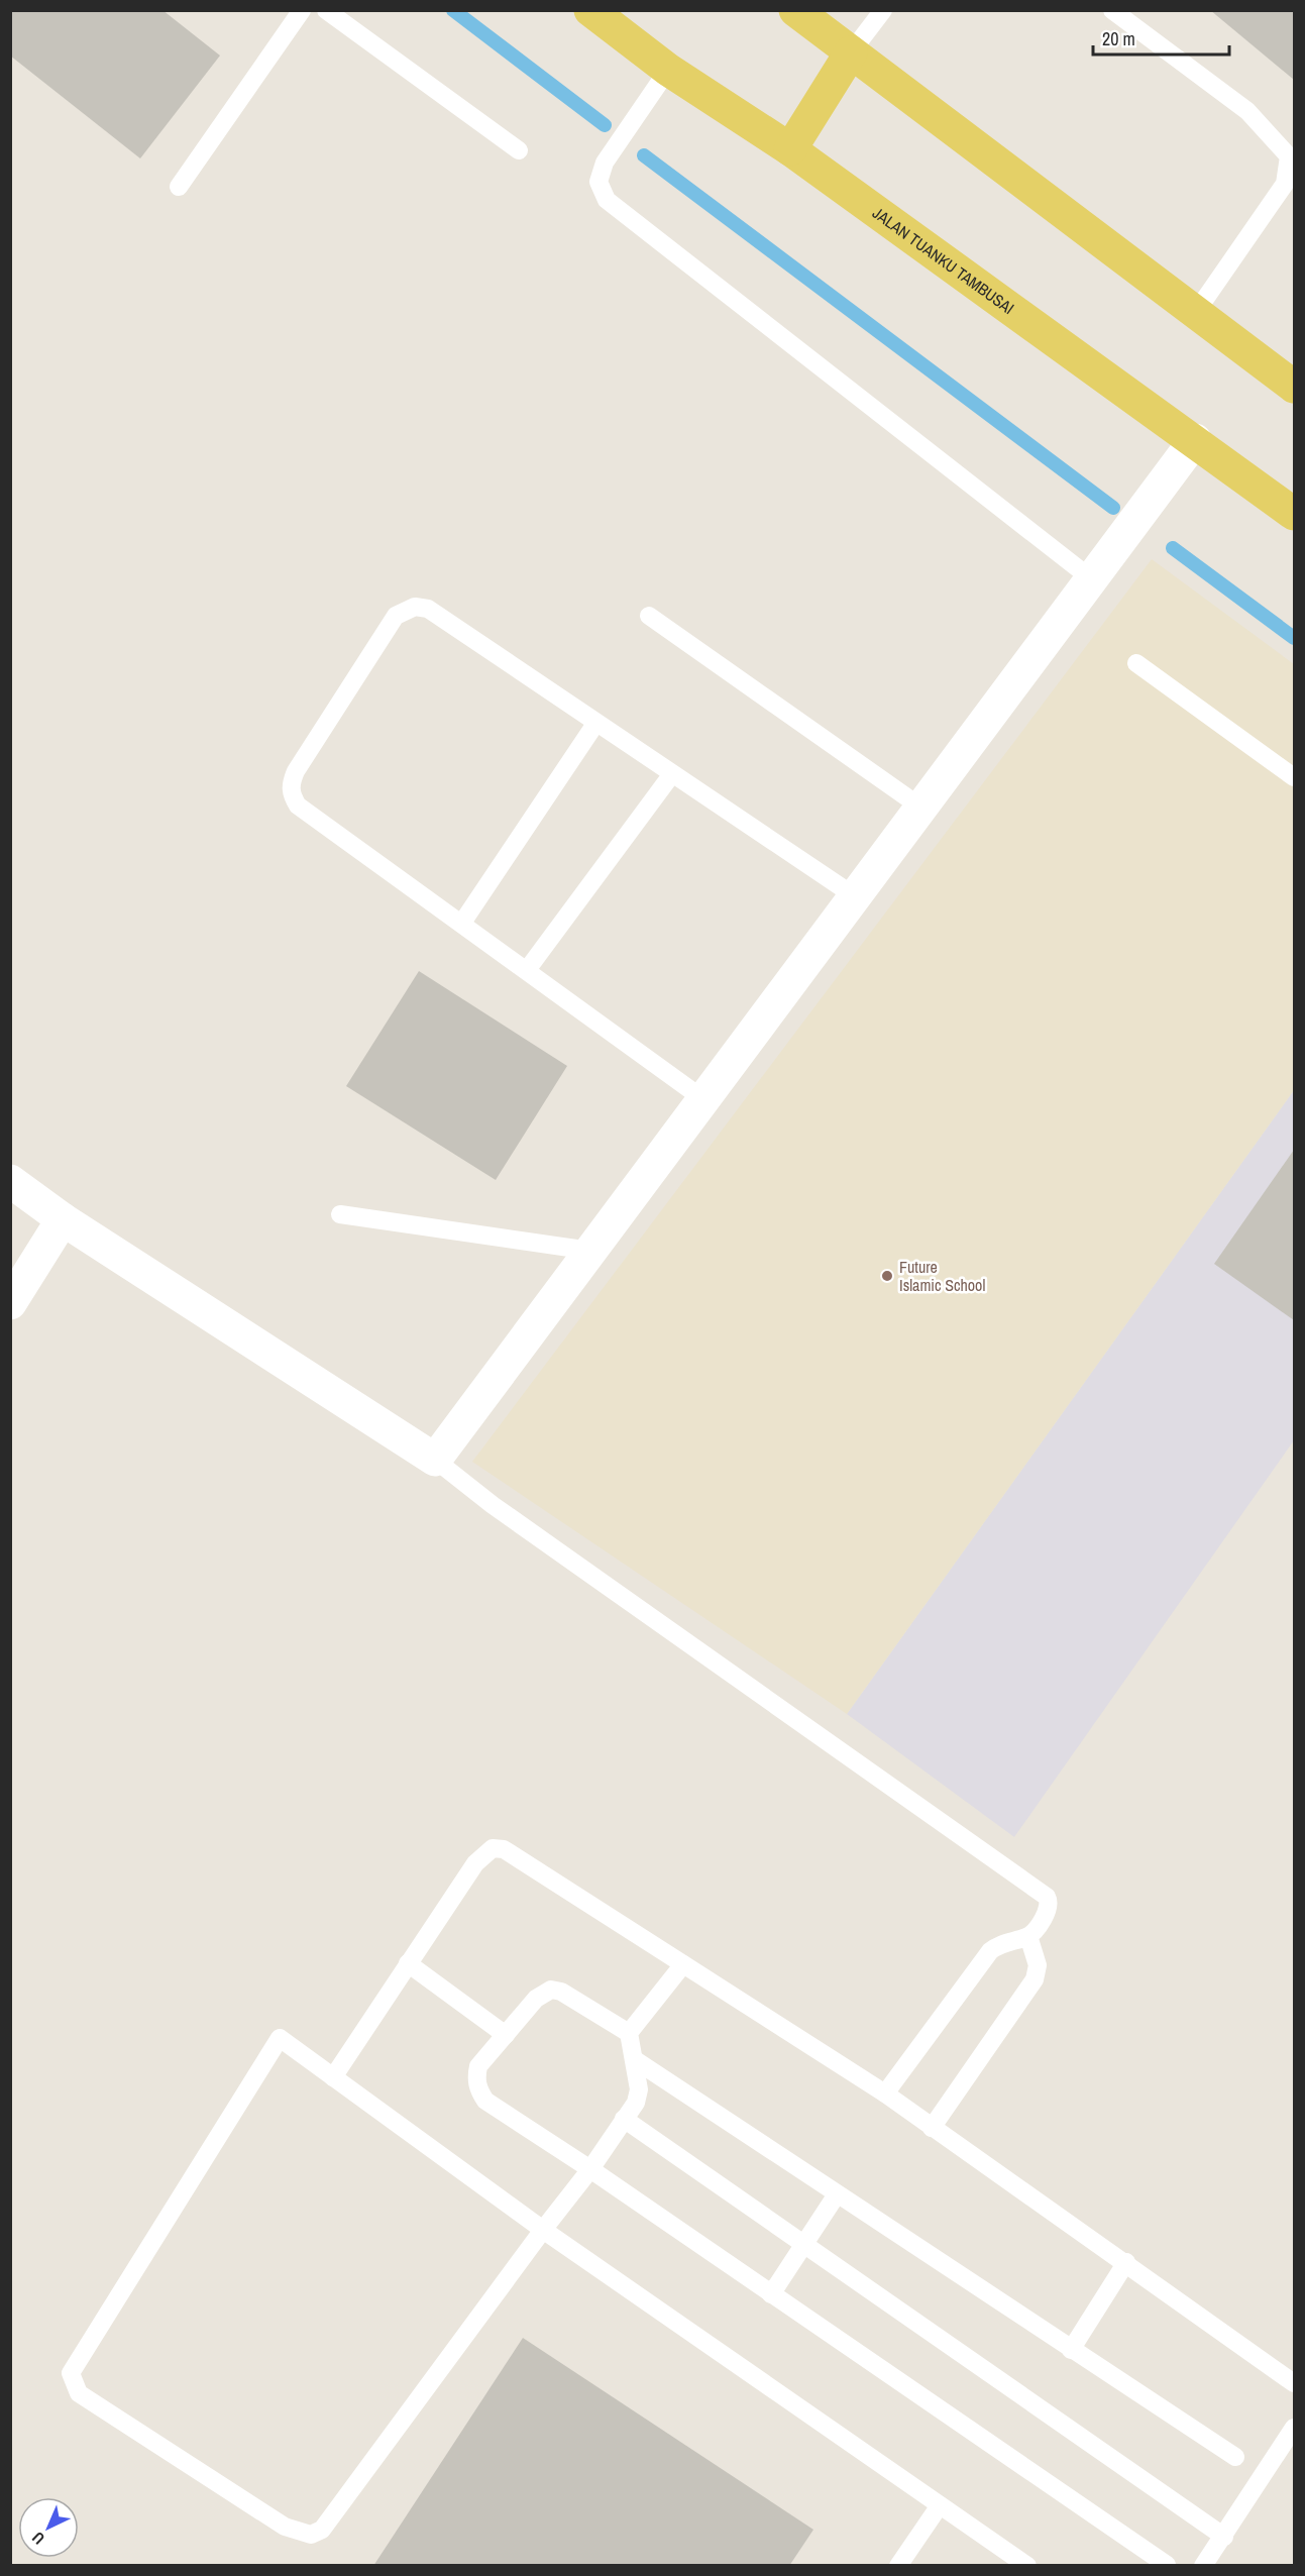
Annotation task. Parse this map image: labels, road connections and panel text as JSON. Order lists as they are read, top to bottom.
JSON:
{
  "streets": {
    "main road": ["JALAN TUANKU TAMBUSAI"]
  },
  "places": ["Future Islamic School"],
  "scale_bar": "20 m",
  "north": "bottom left"
}
